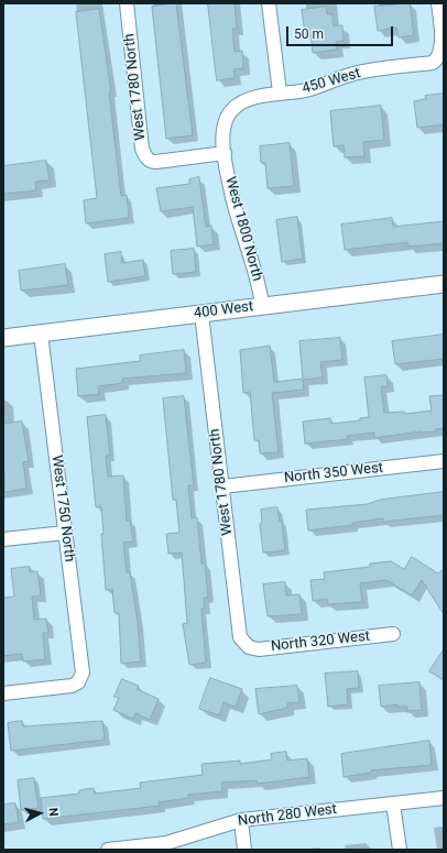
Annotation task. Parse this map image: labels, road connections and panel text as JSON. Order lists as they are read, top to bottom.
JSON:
{
  "streets": {
    "street": [
      "450 West",
      "West 1780 North",
      "West 1800 North",
      "400 West",
      "North 350 West",
      "West 1750 North",
      "North 320 West",
      "North 280 West"
    ]
  },
  "crossings": [
    ["450 West", "West 1800 North"],
    ["West 1780 North", "West 1800 North"],
    ["West 1780 North", "400 West"],
    ["West 1780 North", "North 350 West"],
    ["West 1780 North", "North 320 West"],
    ["West 1800 North", "400 West"],
    ["400 West", "West 1750 North"]
  ],
  "scale_bar": "50 m",
  "north": "right"
}
